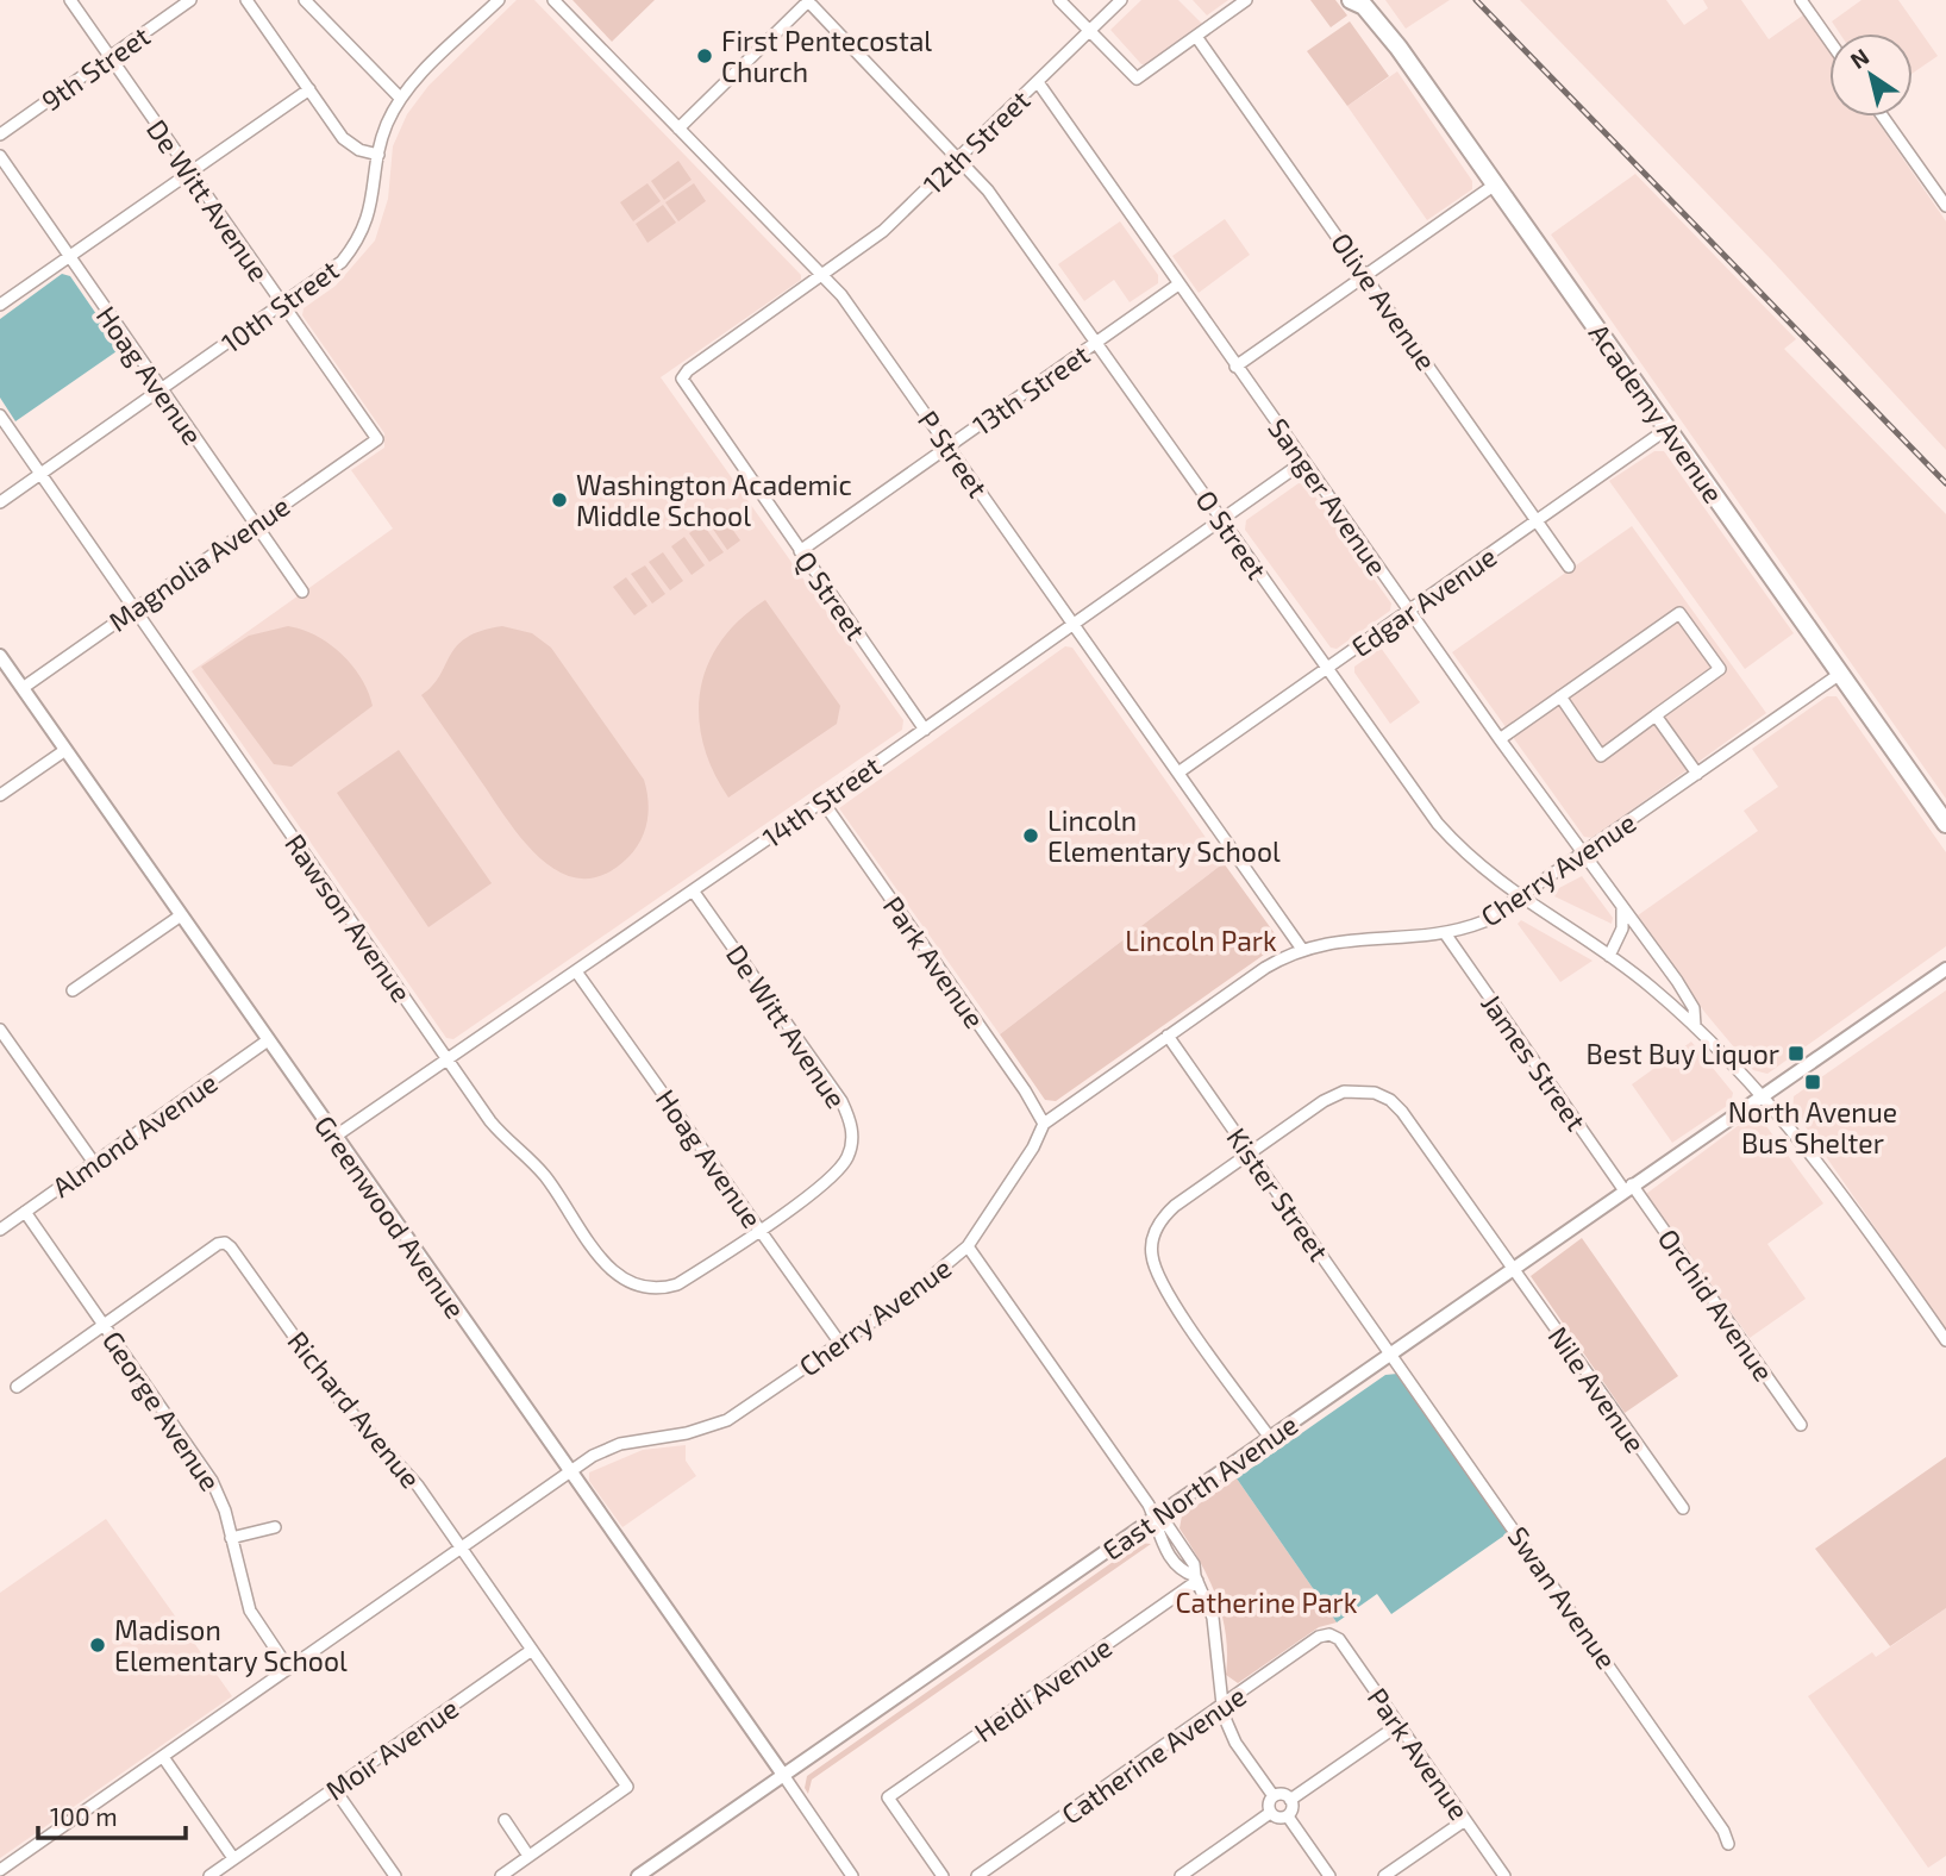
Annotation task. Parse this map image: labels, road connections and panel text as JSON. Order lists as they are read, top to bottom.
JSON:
{
  "streets": {
    "main road": ["Academy Avenue"],
    "street": [
      "9th Street",
      "12th Street",
      "De Witt Avenue",
      "Olive Avenue",
      "10th Street",
      "Hoag Avenue",
      "13th Street",
      "P Street",
      "Sanger Avenue",
      "O Street",
      "Magnolia Avenue",
      "Q Street",
      "Edgar Avenue",
      "14th Street",
      "Cherry Avenue",
      "Rawson Avenue",
      "Park Avenue",
      "James Street",
      "Almond Avenue",
      "Kister Street",
      "Greenwood Avenue",
      "Orchid Avenue",
      "Nile Avenue",
      "Richard Avenue",
      "George Avenue",
      "East North Avenue",
      "Swan Avenue",
      "Heidi Avenue",
      "Moir Avenue",
      "Catherine Avenue"
    ]
  },
  "crossings": [
    ["9th Street", "De Witt Avenue"],
    ["12th Street", "P Street"],
    ["12th Street", "Sanger Avenue"],
    ["12th Street", "O Street"],
    ["12th Street", "Q Street"],
    ["De Witt Avenue", "10th Street"],
    ["De Witt Avenue", "Hoag Avenue"],
    ["De Witt Avenue", "Magnolia Avenue"],
    ["De Witt Avenue", "14th Street"],
    ["De Witt Avenue", "Rawson Avenue"],
    ["Olive Avenue", "Edgar Avenue"],
    ["10th Street", "Hoag Avenue"],
    ["10th Street", "Rawson Avenue"],
    ["Hoag Avenue", "Magnolia Avenue"],
    ["Hoag Avenue", "14th Street"],
    ["Hoag Avenue", "Cherry Avenue"],
    ["Hoag Avenue", "Rawson Avenue"],
    ["13th Street", "P Street"],
    ["13th Street", "Sanger Avenue"],
    ["13th Street", "O Street"],
    ["13th Street", "Q Street"],
    ["Academy Avenue", "Edgar Avenue"],
    ["Academy Avenue", "Cherry Avenue"],
    ["P Street", "Edgar Avenue"],
    ["P Street", "14th Street"],
    ["P Street", "Cherry Avenue"],
    ["Sanger Avenue", "O Street"],
    ["Sanger Avenue", "Edgar Avenue"],
    ["Sanger Avenue", "14th Street"],
    ["Sanger Avenue", "Cherry Avenue"],
    ["Sanger Avenue", "East North Avenue"],
    ["O Street", "Edgar Avenue"],
    ["O Street", "14th Street"],
    ["O Street", "Cherry Avenue"],
    ["Magnolia Avenue", "Rawson Avenue"],
    ["Magnolia Avenue", "Greenwood Avenue"],
    ["Q Street", "14th Street"],
    ["14th Street", "Rawson Avenue"],
    ["14th Street", "Park Avenue"],
    ["14th Street", "Greenwood Avenue"],
    ["Cherry Avenue", "Park Avenue"],
    ["Cherry Avenue", "James Street"],
    ["Cherry Avenue", "Kister Street"],
    ["Cherry Avenue", "Greenwood Avenue"],
    ["Cherry Avenue", "Richard Avenue"],
    ["Cherry Avenue", "George Avenue"],
    ["Park Avenue", "Catherine Avenue"],
    ["James Street", "Orchid Avenue"],
    ["James Street", "East North Avenue"],
    ["Almond Avenue", "Greenwood Avenue"],
    ["Almond Avenue", "George Avenue"],
    ["Kister Street", "Nile Avenue"],
    ["Kister Street", "East North Avenue"],
    ["Kister Street", "Swan Avenue"],
    ["Greenwood Avenue", "East North Avenue"],
    ["Orchid Avenue", "East North Avenue"],
    ["Nile Avenue", "East North Avenue"],
    ["Richard Avenue", "George Avenue"],
    ["Richard Avenue", "Moir Avenue"],
    ["East North Avenue", "Swan Avenue"]
  ],
  "parks": ["Lincoln Park", "Catherine Park"],
  "places": {
    "other": [
      "First Pentecostal Church",
      "Washington Academic Middle School",
      "Lincoln Elementary School",
      "Madison Elementary School"
    ],
    "transit": ["Best Buy Liquor", "North Avenue Bus Shelter"]
  },
  "scale_bar": "100 m",
  "north": "top left"
}
